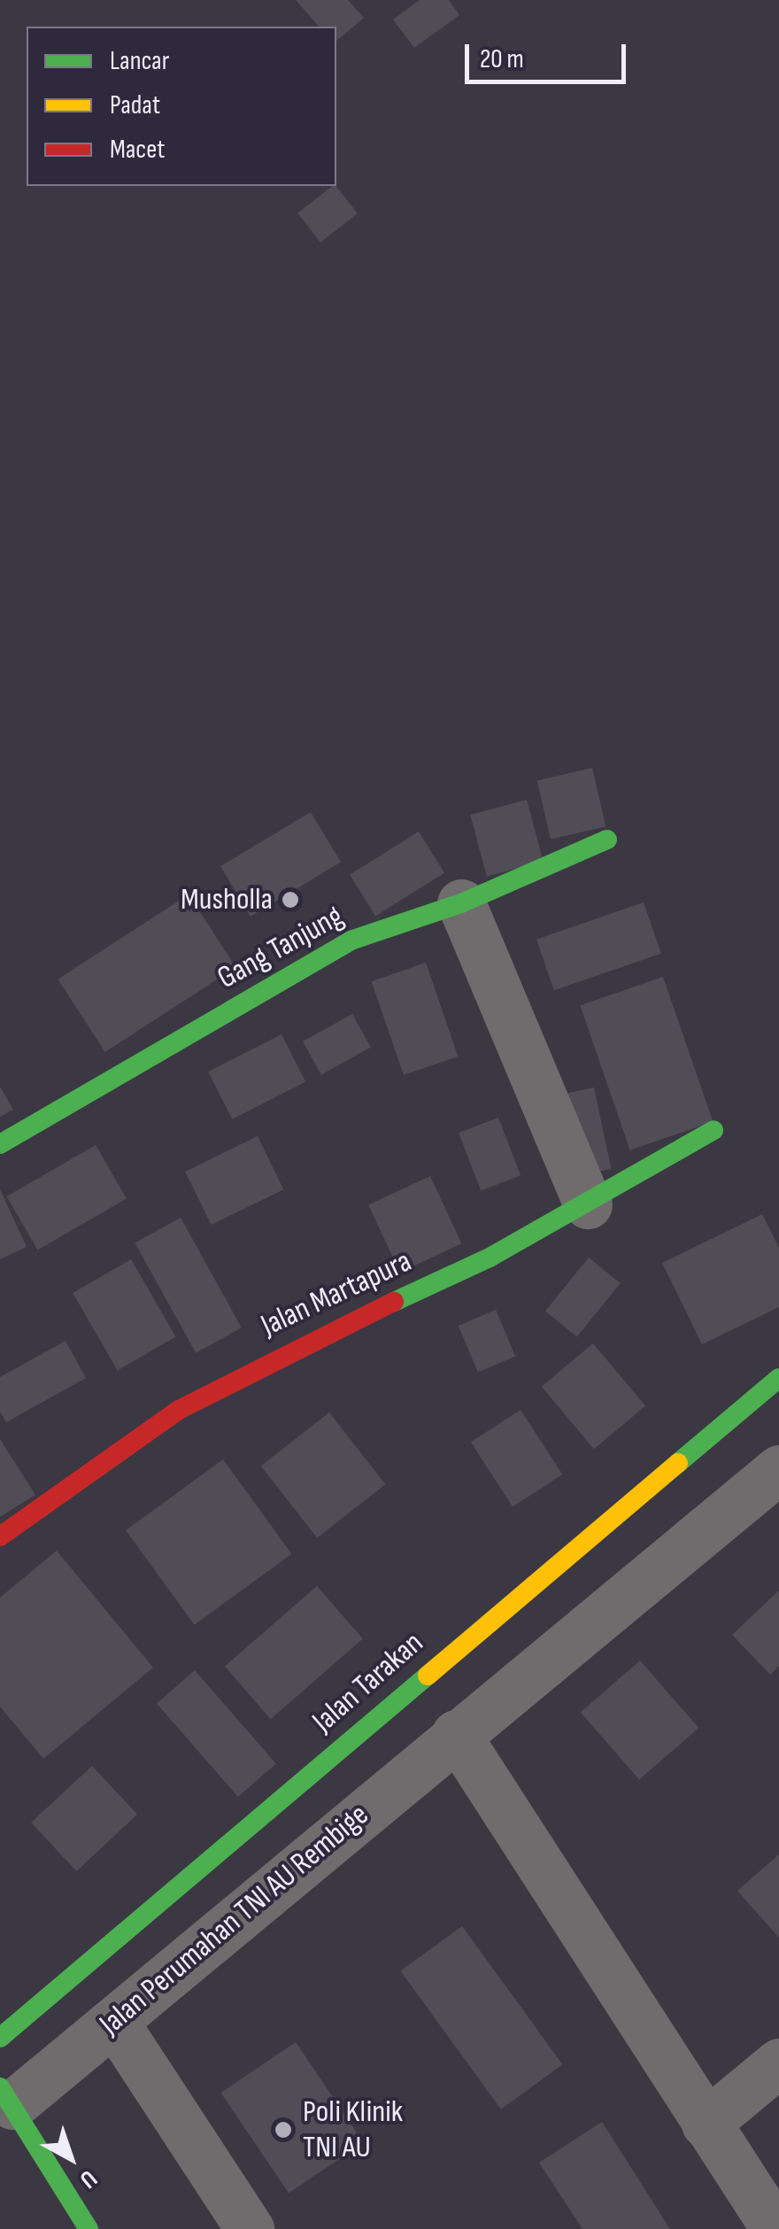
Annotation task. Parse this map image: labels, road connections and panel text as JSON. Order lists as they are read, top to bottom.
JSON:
{
  "streets": {
    "street": [
      "Gang Tanjung",
      "Jalan Martapura",
      "Jalan Tarakan",
      "Jalan Perumahan TNI AU Rembige"
    ]
  },
  "places": ["Musholla", "Poli Klinik TNI AU"],
  "legend": ["Lancar", "Padat", "Macet"],
  "scale_bar": "20 m",
  "north": "bottom right"
}
